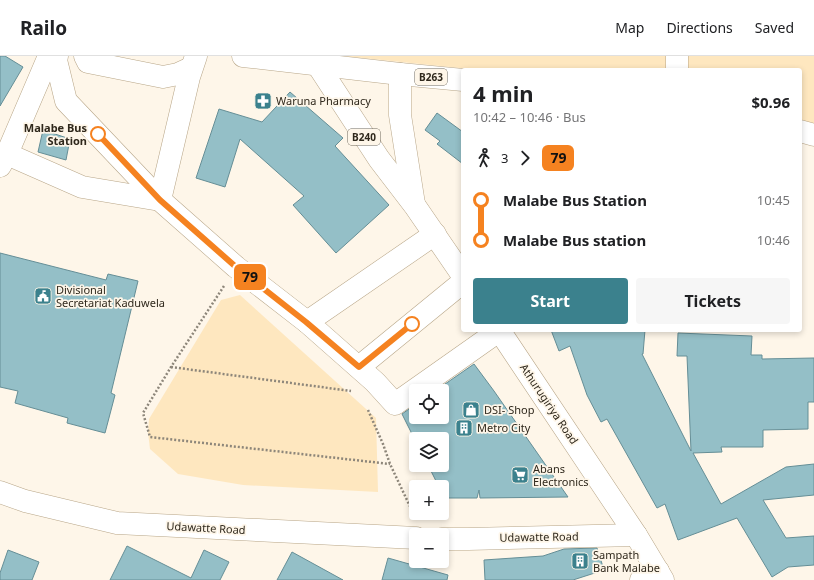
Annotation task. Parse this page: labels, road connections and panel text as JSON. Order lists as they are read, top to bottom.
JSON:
{
  "streets": {
    "main road": [
      "B263",
      "B240",
      "Athurugiriya Road",
      "Udawatte Road"
    ]
  },
  "crossings": [
    ["B263", "B240"],
    ["Athurugiriya Road", "Udawatte Road"]
  ],
  "places": {
    "pharmacy": ["Waruna Pharmacy"],
    "other": ["Malabe Bus Station"],
    "public building": ["Divisional Secretariat Kaduwela"],
    "shop": ["DSI- Shop"],
    "building": ["Metro City", "Sampath Bank Malabe"],
    "supermarket": ["Abans Electronics"]
  },
  "lines": ["bus line 79"],
  "page": {
    "header": "Railo",
    "nav": ["Map", "Directions", "Saved"],
    "on_map": "79",
    "heading": ["4 min", "10:42 – 10:46 · Bus", "$0.96"],
    "legs": ["3", "79"],
    "list": [
      {
        "name": "Malabe Bus Station",
        "value": "10:45"
      },
      {
        "name": "Malabe Bus station",
        "value": "10:46"
      }
    ],
    "buttons": ["Start", "Tickets"],
    "map_buttons": ["+", "−"]
  }
}
